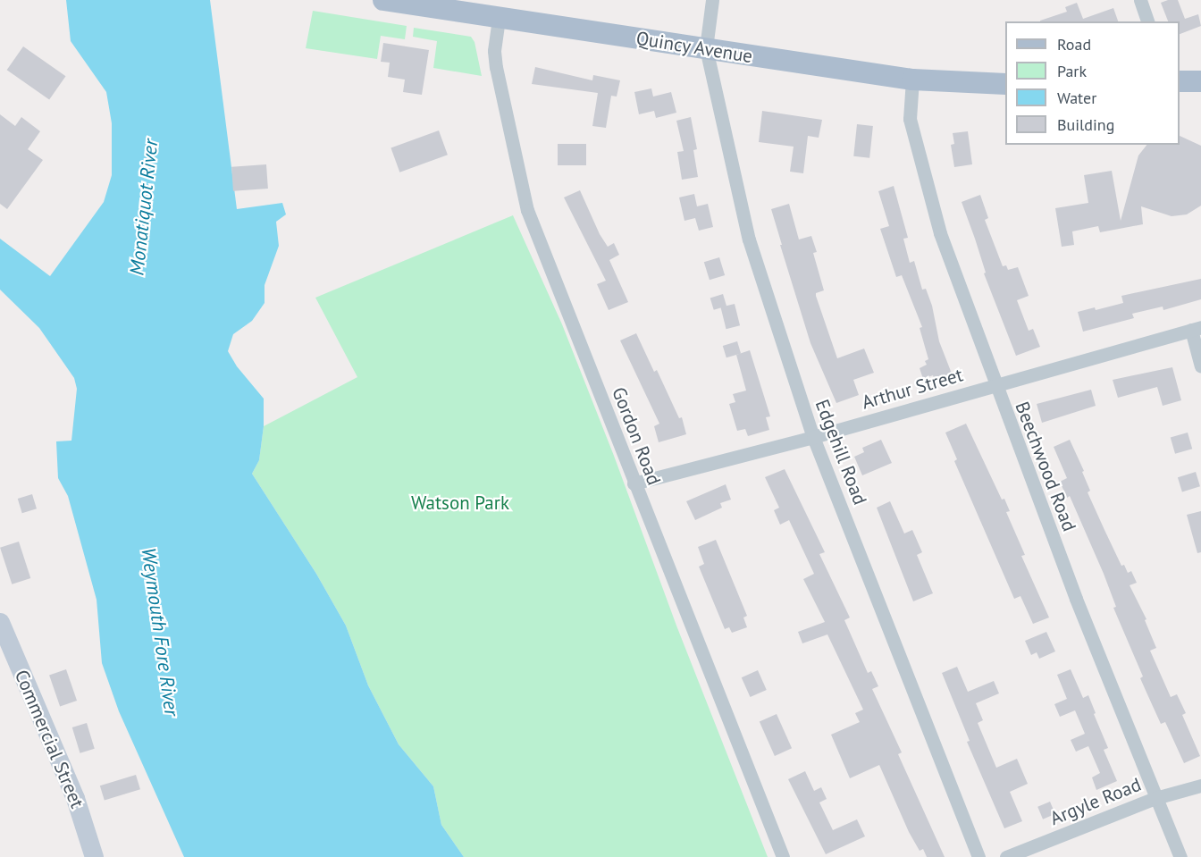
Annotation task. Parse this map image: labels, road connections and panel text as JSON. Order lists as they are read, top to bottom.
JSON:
{
  "streets": {
    "main road": ["Quincy Avenue", "Commercial Street"],
    "street": [
      "Arthur Street",
      "Gordon Road",
      "Edgehill Road",
      "Beechwood Road",
      "Argyle Road"
    ]
  },
  "crossings": [
    ["Quincy Avenue", "Gordon Road"],
    ["Quincy Avenue", "Edgehill Road"],
    ["Quincy Avenue", "Beechwood Road"],
    ["Arthur Street", "Gordon Road"],
    ["Arthur Street", "Edgehill Road"],
    ["Arthur Street", "Beechwood Road"],
    ["Beechwood Road", "Argyle Road"]
  ],
  "water": ["Monatiquot River", "Weymouth Fore River"],
  "parks": ["Watson Park"],
  "legend": [
    "Road",
    "Park",
    "Water",
    "Building"
  ]
}
